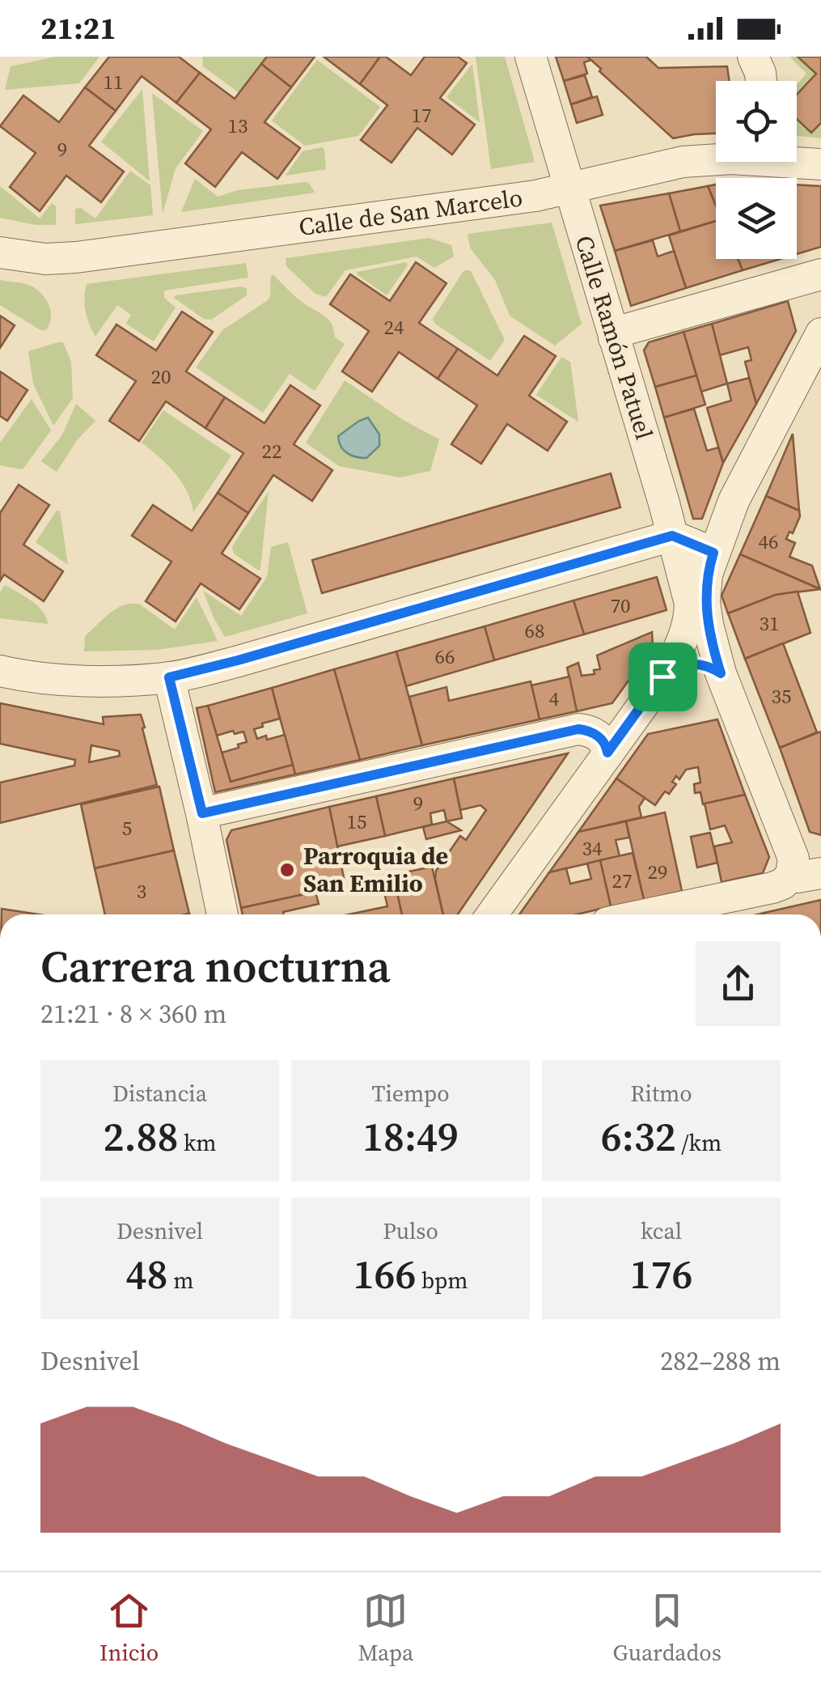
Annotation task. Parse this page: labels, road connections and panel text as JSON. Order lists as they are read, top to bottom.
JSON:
{
  "streets": {
    "street": ["Calle de San Marcelo", "Calle Ramón Patuel"]
  },
  "crossings": [
    ["Calle de San Marcelo", "Calle Ramón Patuel"]
  ],
  "places": ["Parroquia de San Emilio"],
  "house_numbers": [
    "11",
    "17",
    "13",
    "9",
    "24",
    "20",
    "22",
    "46",
    "70",
    "31",
    "68",
    "66",
    "35",
    "4",
    "9",
    "15",
    "5",
    "34",
    "29",
    "27",
    "3"
  ],
  "page": {
    "status": "21:21",
    "heading": ["Carrera nocturna", "21:21 · 8 × 360 m"],
    "stats": [
      ["Distancia", "2.88 km"],
      ["Tiempo", "18:49"],
      ["Ritmo", "6:32 /km"],
      ["Desnivel", "48 m"],
      ["Pulso", "166 bpm"],
      ["kcal", "176"]
    ],
    "chart": ["Desnivel", "282–288 m"],
    "tabs": ["Inicio", "Mapa", "Guardados"]
  }
}
